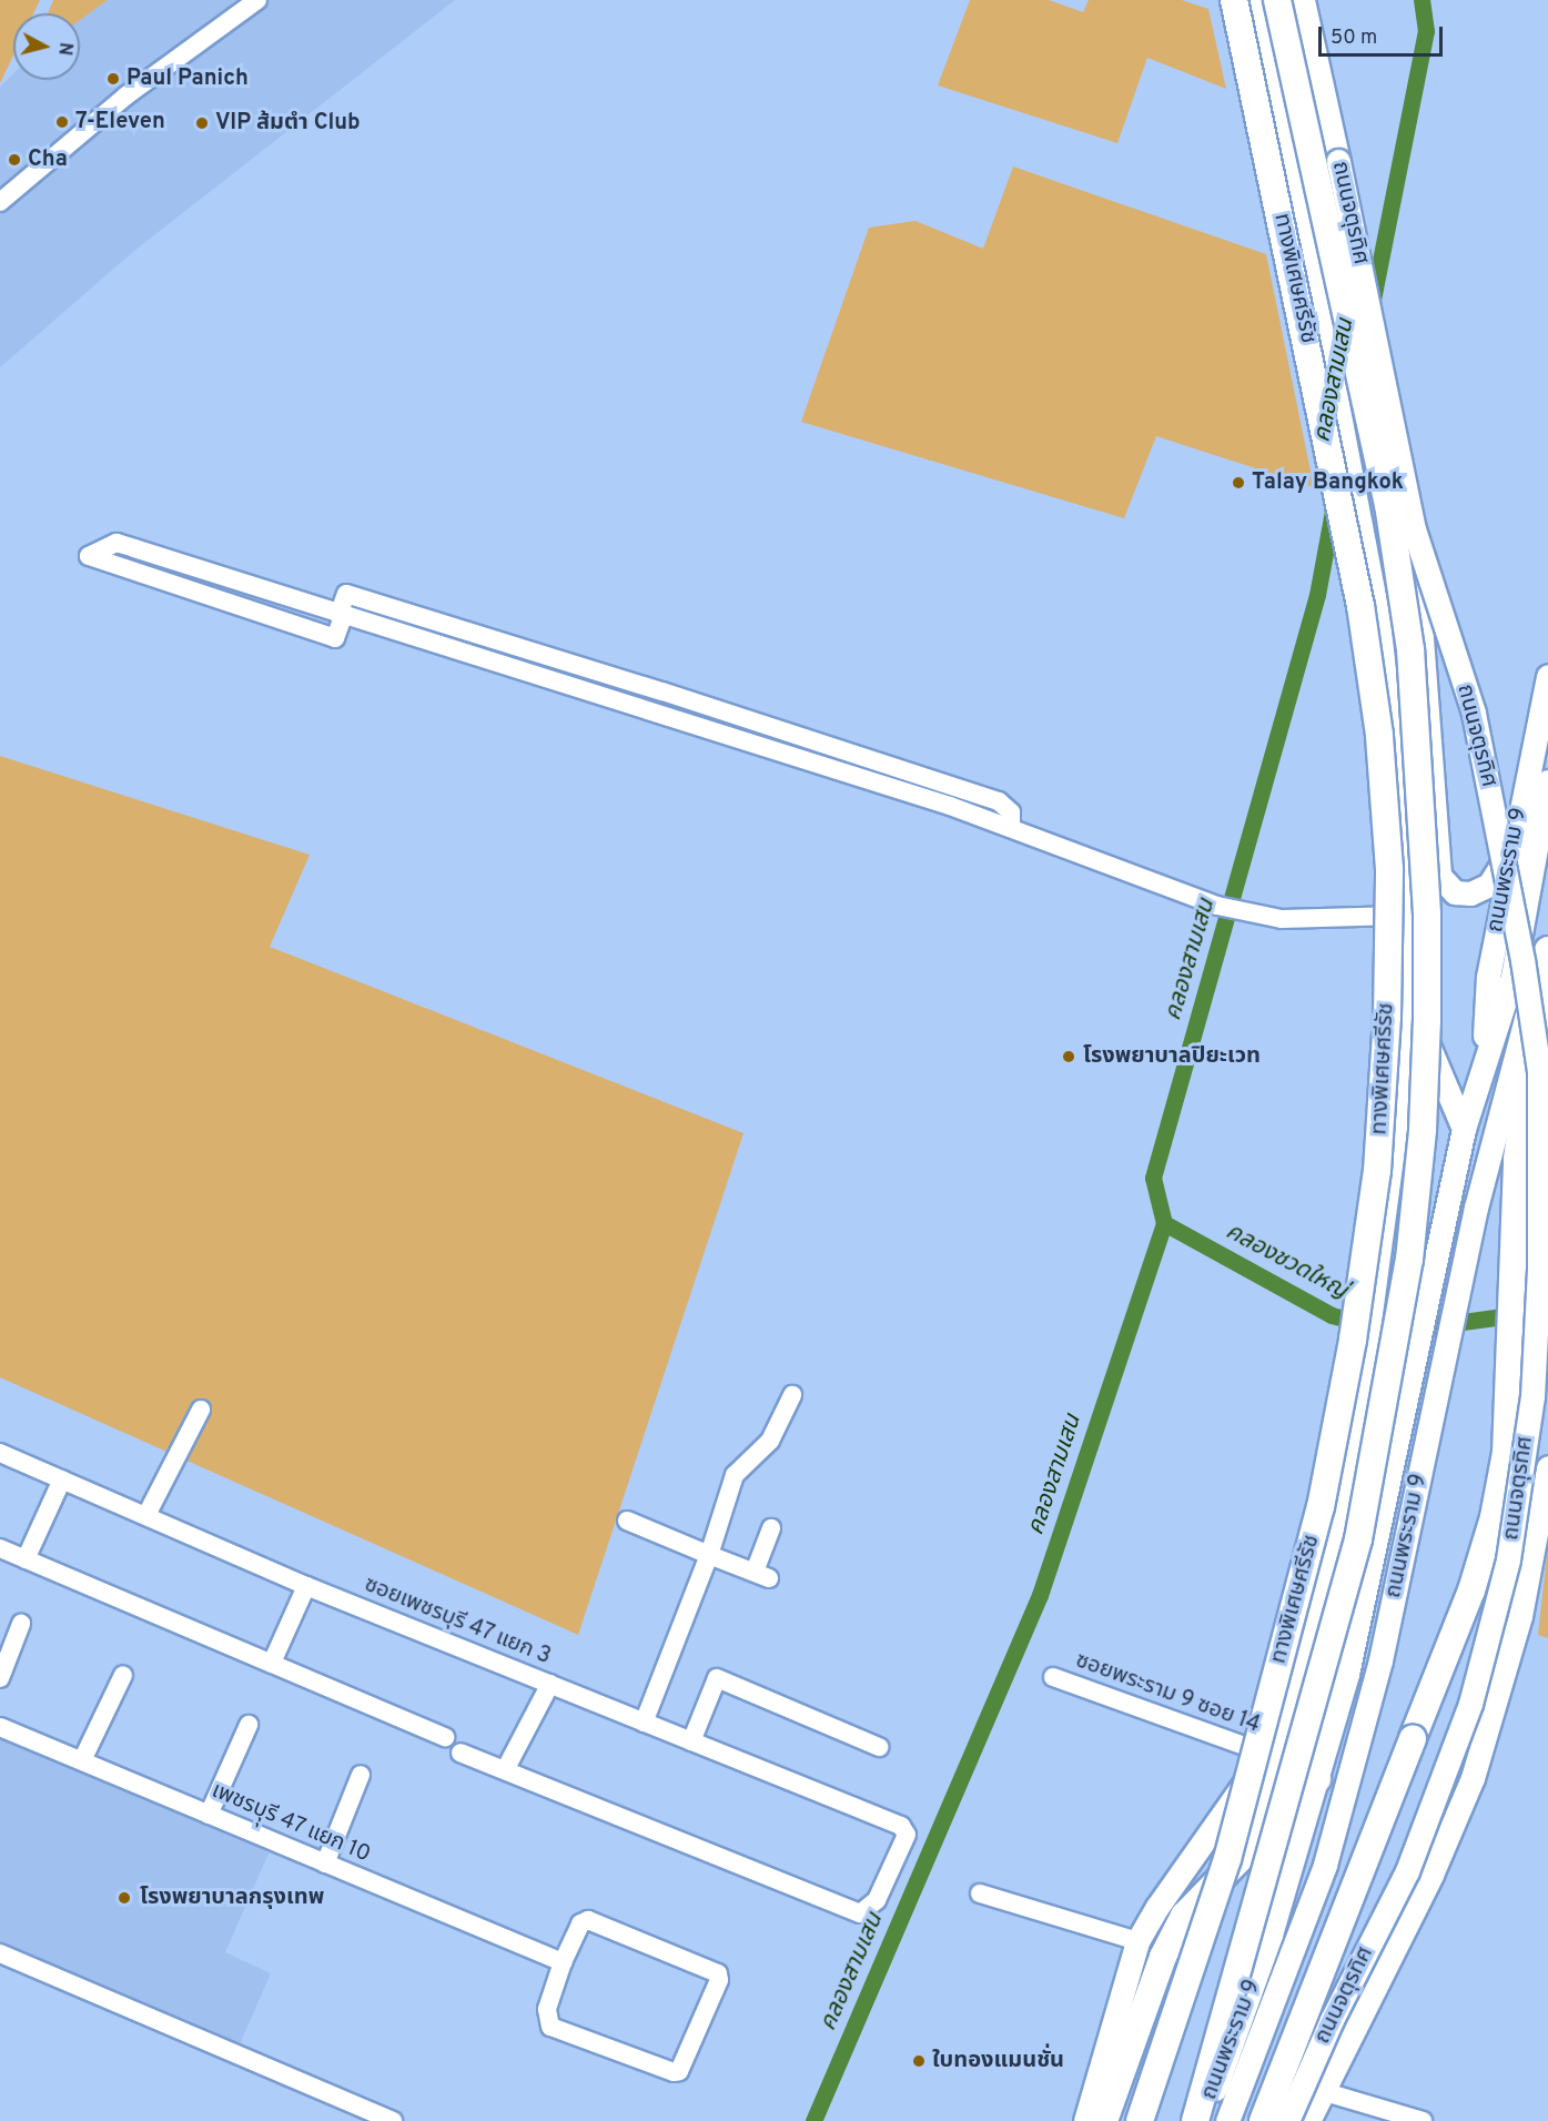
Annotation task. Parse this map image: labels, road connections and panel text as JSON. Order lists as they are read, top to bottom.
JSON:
{
  "streets": {
    "highway": ["ทางพิเศษศรีรัช"],
    "main road": ["ถนนจตุรทิศ", "ถนนพระราม 9"],
    "street": ["ซอยเพชรบุรี 47 แยก 3", "ซอยพระราม 9 ซอย 14", "เพชรบุุรี 47 แยก 10"]
  },
  "crossings": [
    ["ทางพิเศษศรีรัช", "ถนนพระราม 9"]
  ],
  "water": ["คลองสามเสน", "คลองชวดใหญ่"],
  "places": [
    "Paul Panich",
    "7-Eleven",
    "VIP ส้มตำ Club",
    "Cha",
    "Talay Bangkok",
    "โรงพยาบาลปิยะเวท",
    "โรงพยาบาลกรุงเทพ",
    "ใบทองแมนชั่น"
  ],
  "scale_bar": "50 m",
  "north": "right"
}
